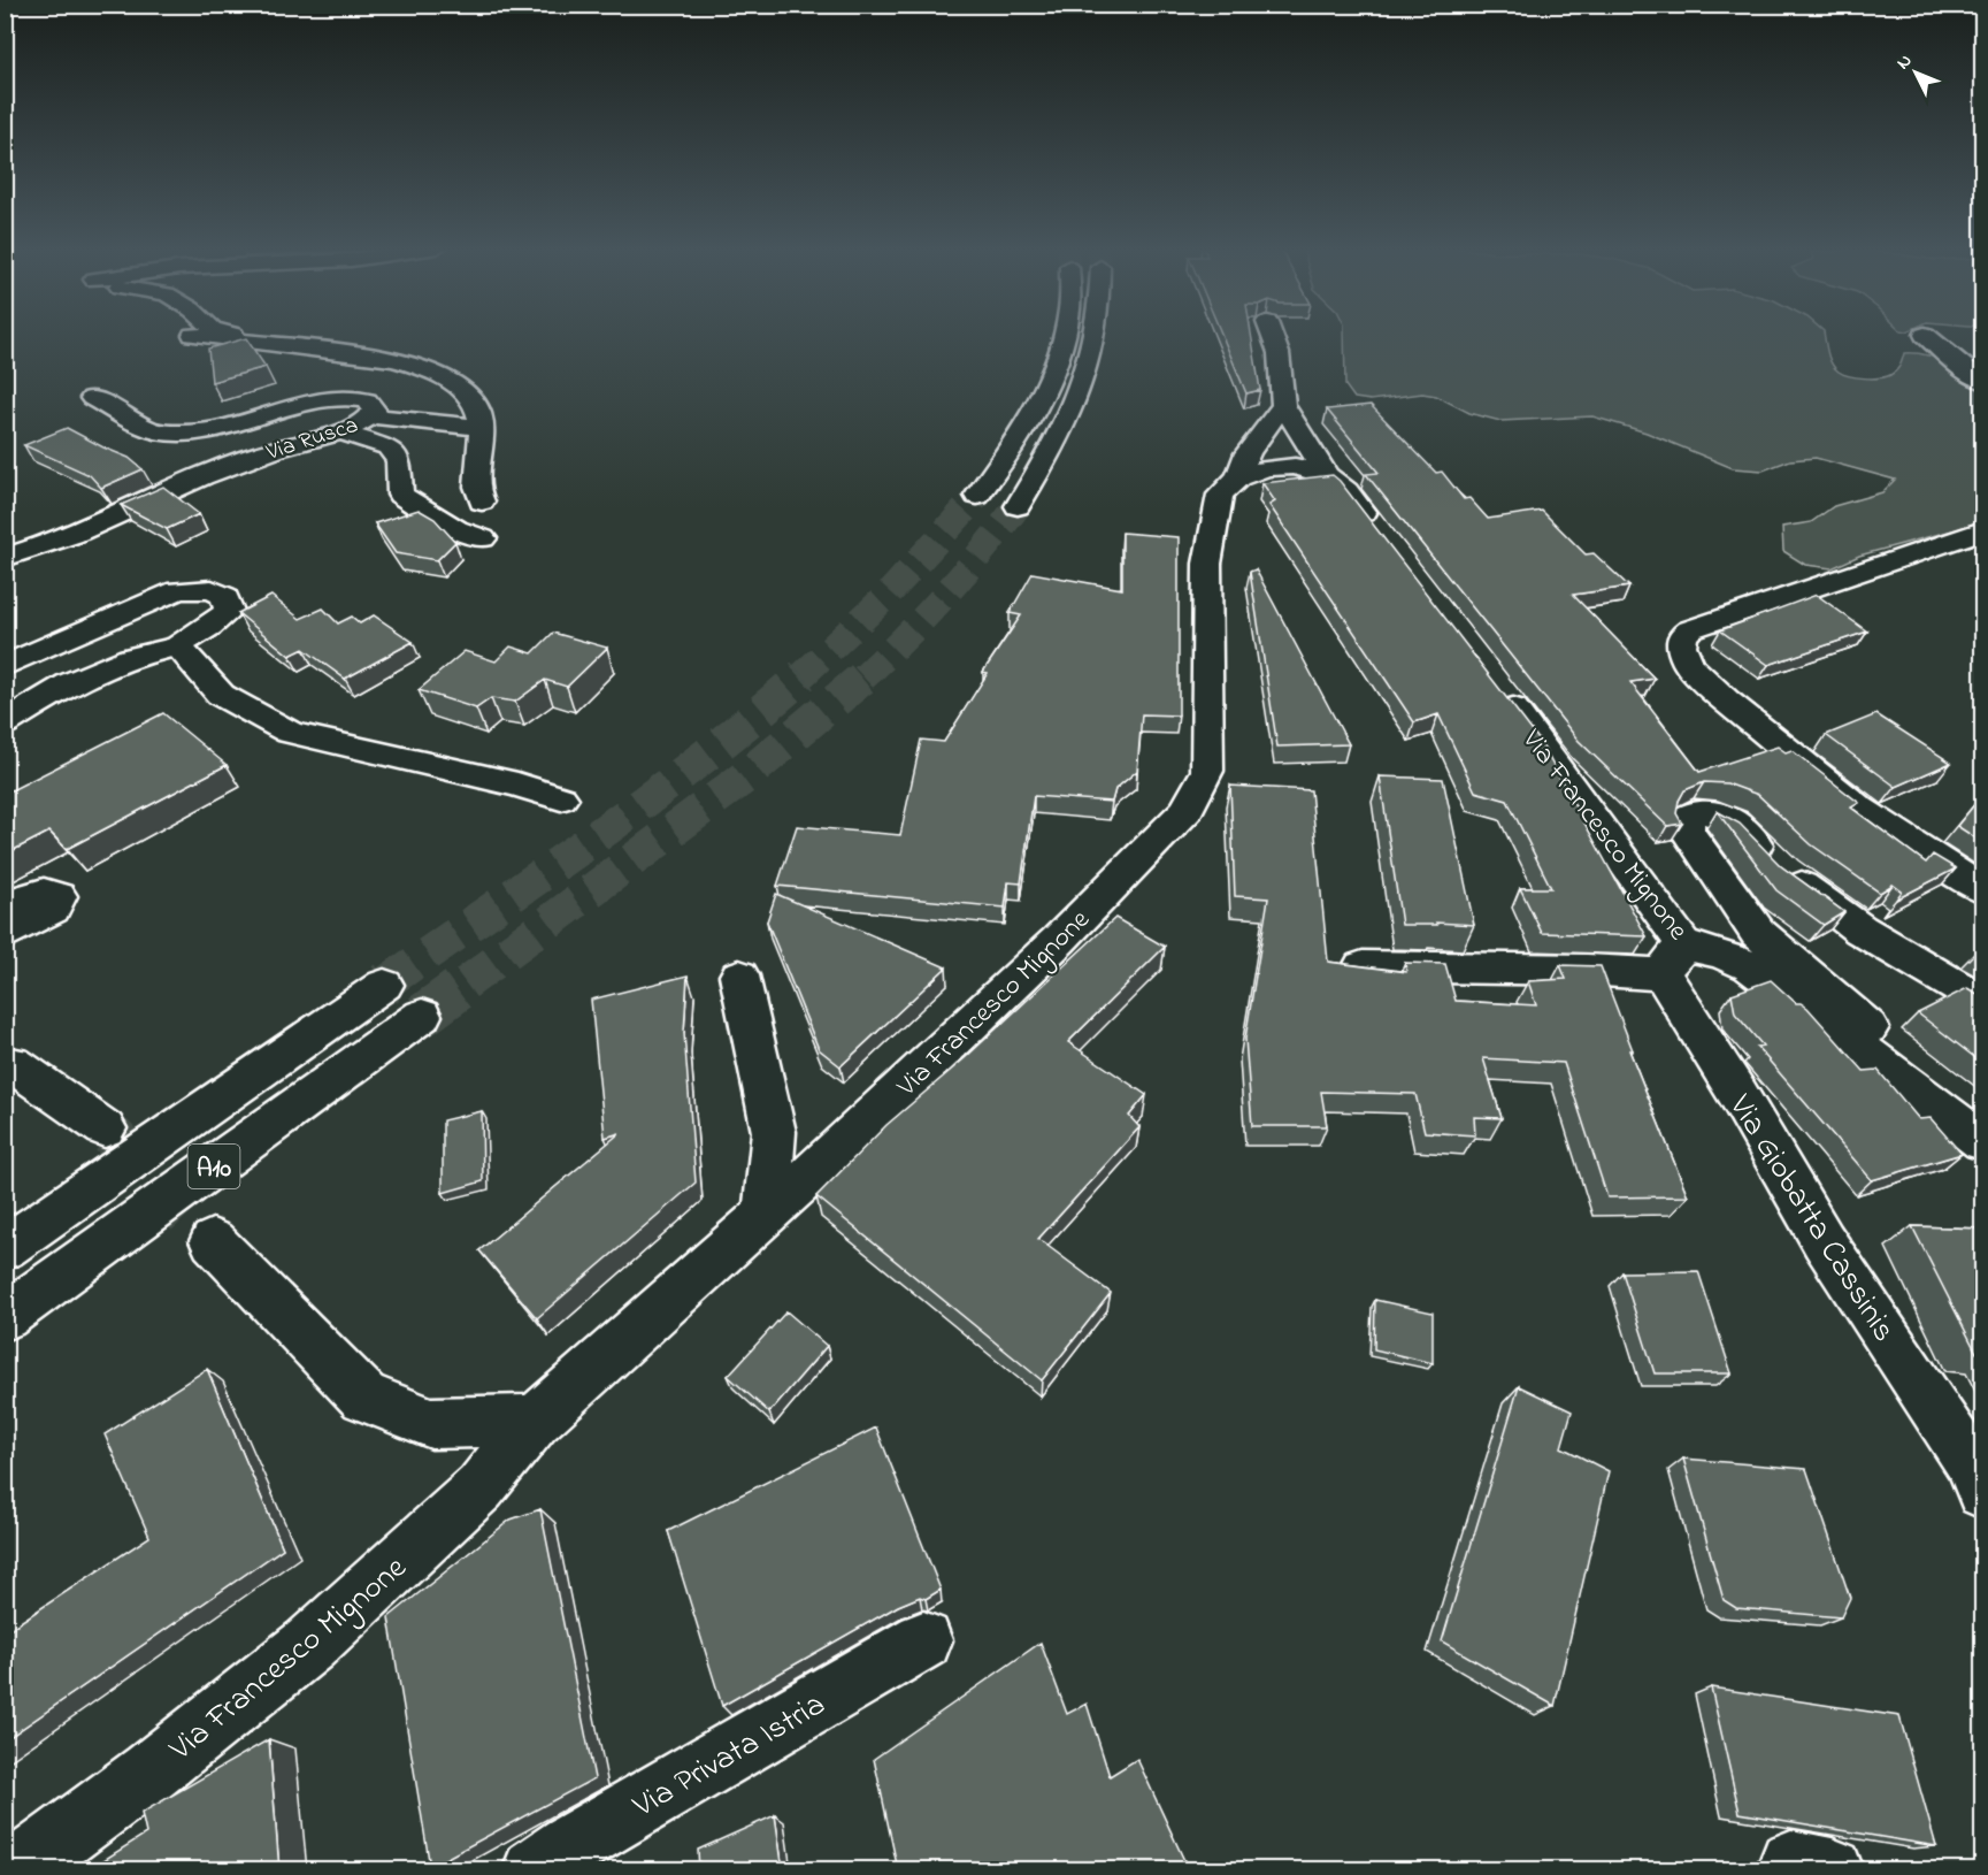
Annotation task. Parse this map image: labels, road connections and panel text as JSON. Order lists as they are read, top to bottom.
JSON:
{
  "streets": {
    "main road": [
      "Via Rusca",
      "Via Francesco Mignone",
      "A10",
      "Via Giobatta Cassinis",
      "Via Privata Istria"
    ]
  },
  "crossings": [
    ["Via Francesco Mignone", "Via Giobatta Cassinis"]
  ],
  "north": "top left"
}
